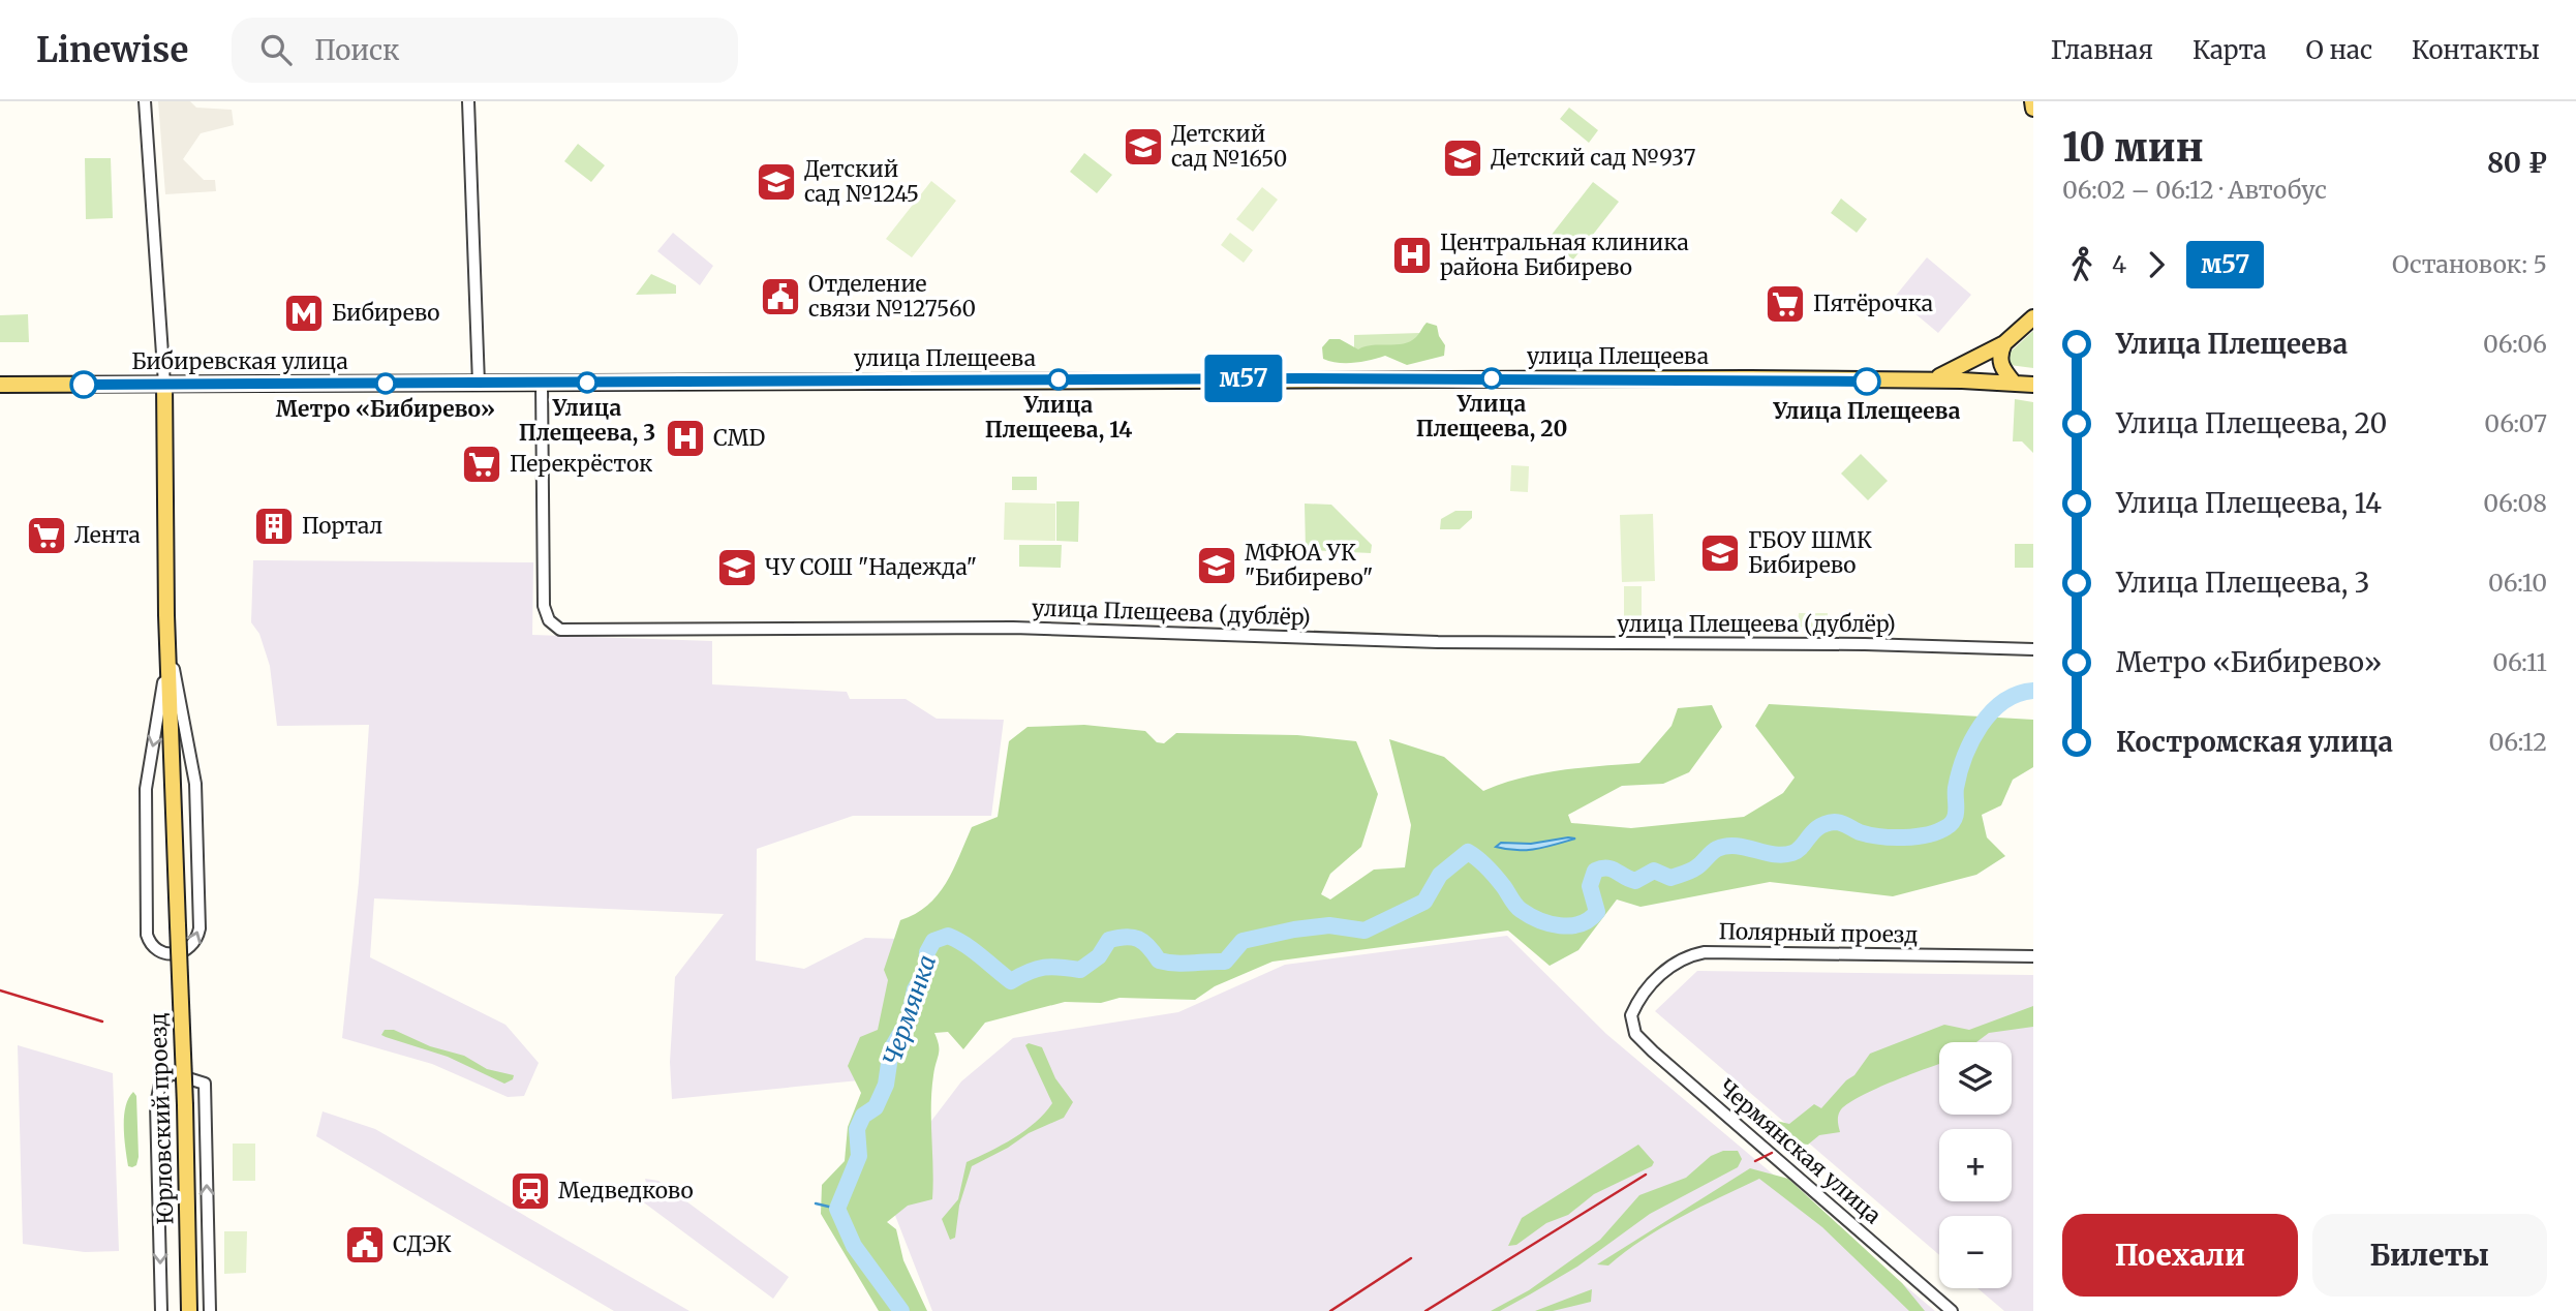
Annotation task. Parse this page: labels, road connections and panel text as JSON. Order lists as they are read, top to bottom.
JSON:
{
  "streets": {
    "main road": ["улица Плещеева", "Бибиревская улица", "Юрловский проезд"],
    "street": ["улица Плещеева (дублёр)", "Полярный проезд", "Чермянская улица"]
  },
  "crossings": [
    ["улица Плещеева", "Бибиревская улица"],
    ["улица Плещеева", "улица Плещеева (дублёр)"],
    ["Бибиревская улица", "Юрловский проезд"],
    ["Полярный проезд", "Чермянская улица"]
  ],
  "water": ["Чермянка"],
  "places": {
    "school or university": [
      "Детский сад №1650",
      "Детский сад №937",
      "Детский сад №1245",
      "ГБОУ ШМК Бибирево",
      "МФЮА УК \"Бибирево\"",
      "ЧУ СОШ \"Надежда\""
    ],
    "hospital": ["Центральная клиника района Бибирево", "CMD"],
    "public building": ["Отделение связи №127560", "СДЭК"],
    "supermarket": ["Пятёрочка", "Перекрёсток", "Лента"],
    "metro station": ["Бибирево"],
    "other": [
      "Улица Плещеева, 20",
      "Улица Плещеева, 14",
      "Улица Плещеева",
      "Улица Плещеева, 3",
      "Метро «Бибирево»"
    ],
    "building": ["Портал"],
    "station": ["Медведково"]
  },
  "lines": ["bus line м57"],
  "page": {
    "header": "Linewise",
    "search": "Поиск",
    "nav": [
      "Главная",
      "Карта",
      "О нас",
      "Контакты"
    ],
    "on_map": "м57",
    "heading": ["10 мин", "06:02 – 06:12 · Автобус", "80 ₽"],
    "legs": ["4", "м57", "Остановок: 5"],
    "list": [
      {
        "name": "Улица Плещеева",
        "value": "06:06"
      },
      {
        "name": "Улица Плещеева, 20",
        "value": "06:07"
      },
      {
        "name": "Улица Плещеева, 14",
        "value": "06:08"
      },
      {
        "name": "Улица Плещеева, 3",
        "value": "06:10"
      },
      {
        "name": "Метро «Бибирево»",
        "value": "06:11"
      },
      {
        "name": "Костромская улица",
        "value": "06:12"
      }
    ],
    "map_buttons": ["+", "−"],
    "buttons": ["Поехали", "Билеты"]
  }
}
